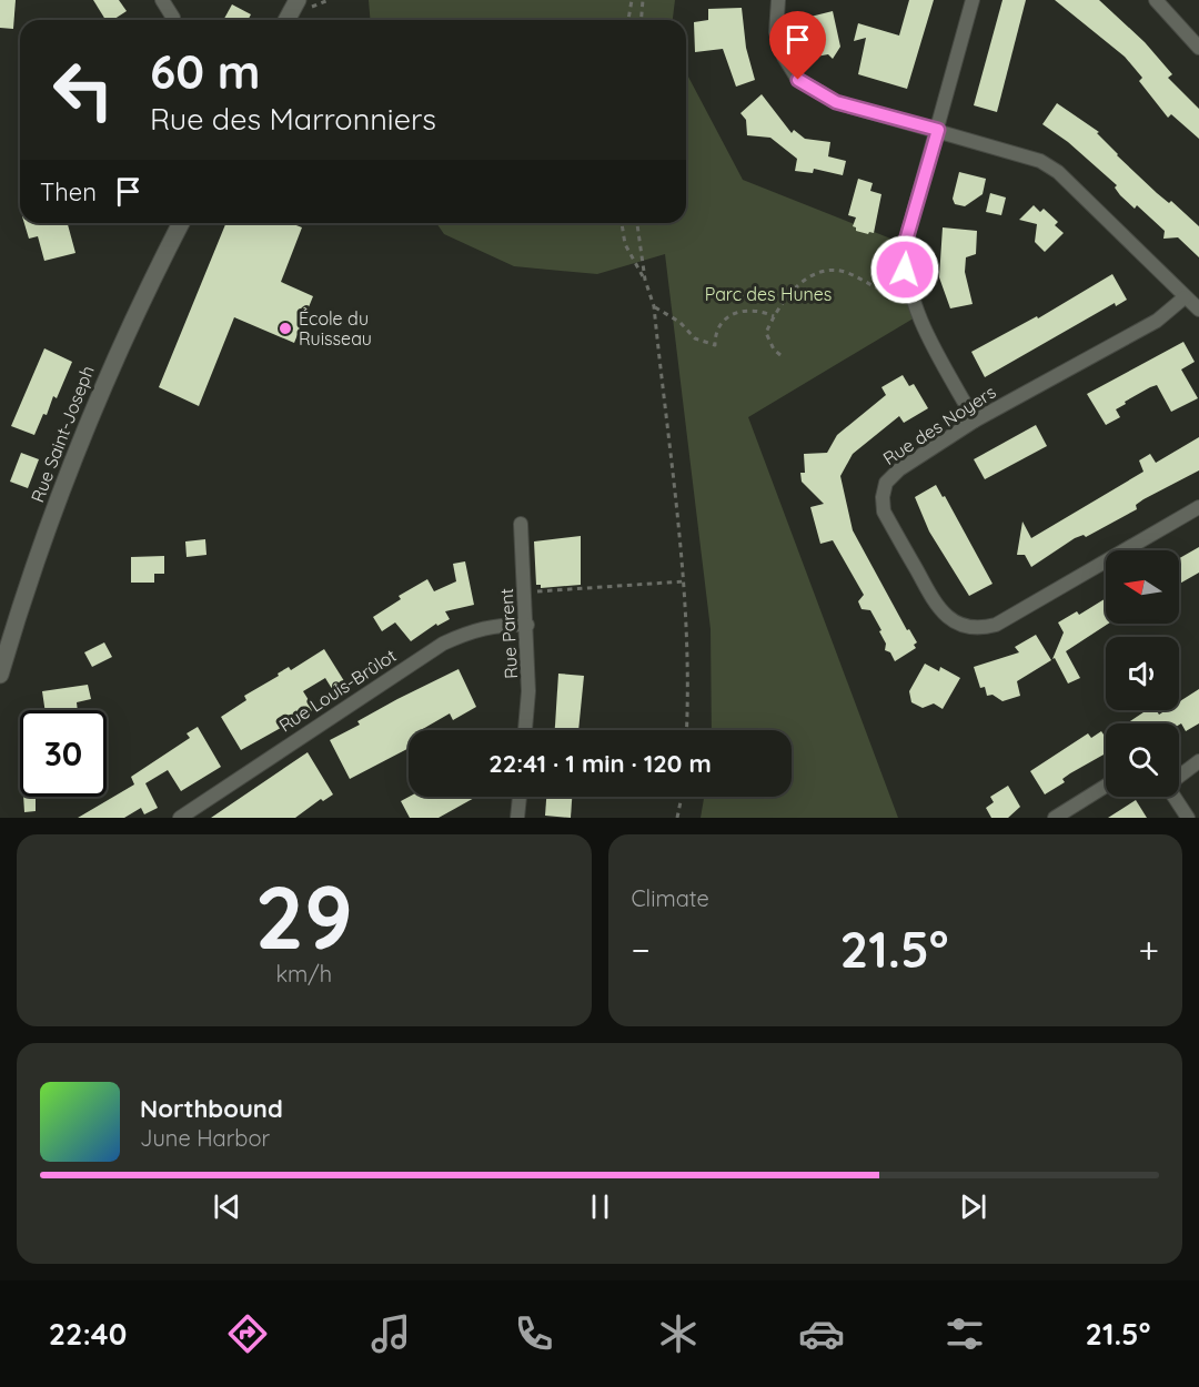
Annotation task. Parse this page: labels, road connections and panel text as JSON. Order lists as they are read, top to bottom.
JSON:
{
  "streets": {
    "street": [
      "Rue des Noyers",
      "Rue Saint-Joseph",
      "Rue Parent",
      "Rue Louis-Brûlot"
    ]
  },
  "crossings": [
    ["Rue Parent", "Rue Louis-Brûlot"]
  ],
  "parks": ["Parc des Hunes"],
  "places": ["École du Ruisseau"],
  "north": "left",
  "page": {
    "turn": ["60 m", "Rue des Marronniers"],
    "then": "Then",
    "limit": "30",
    "trip": "22:41 · 1 min · 120 m",
    "tile": [
      ["29", "km/h"],
      "Climate"
    ],
    "heat": ["−", "21.5°", "+"],
    "song": ["Northbound", "June Harbor"],
    "tabs": ["22:40", "21.5°"]
  }
}
